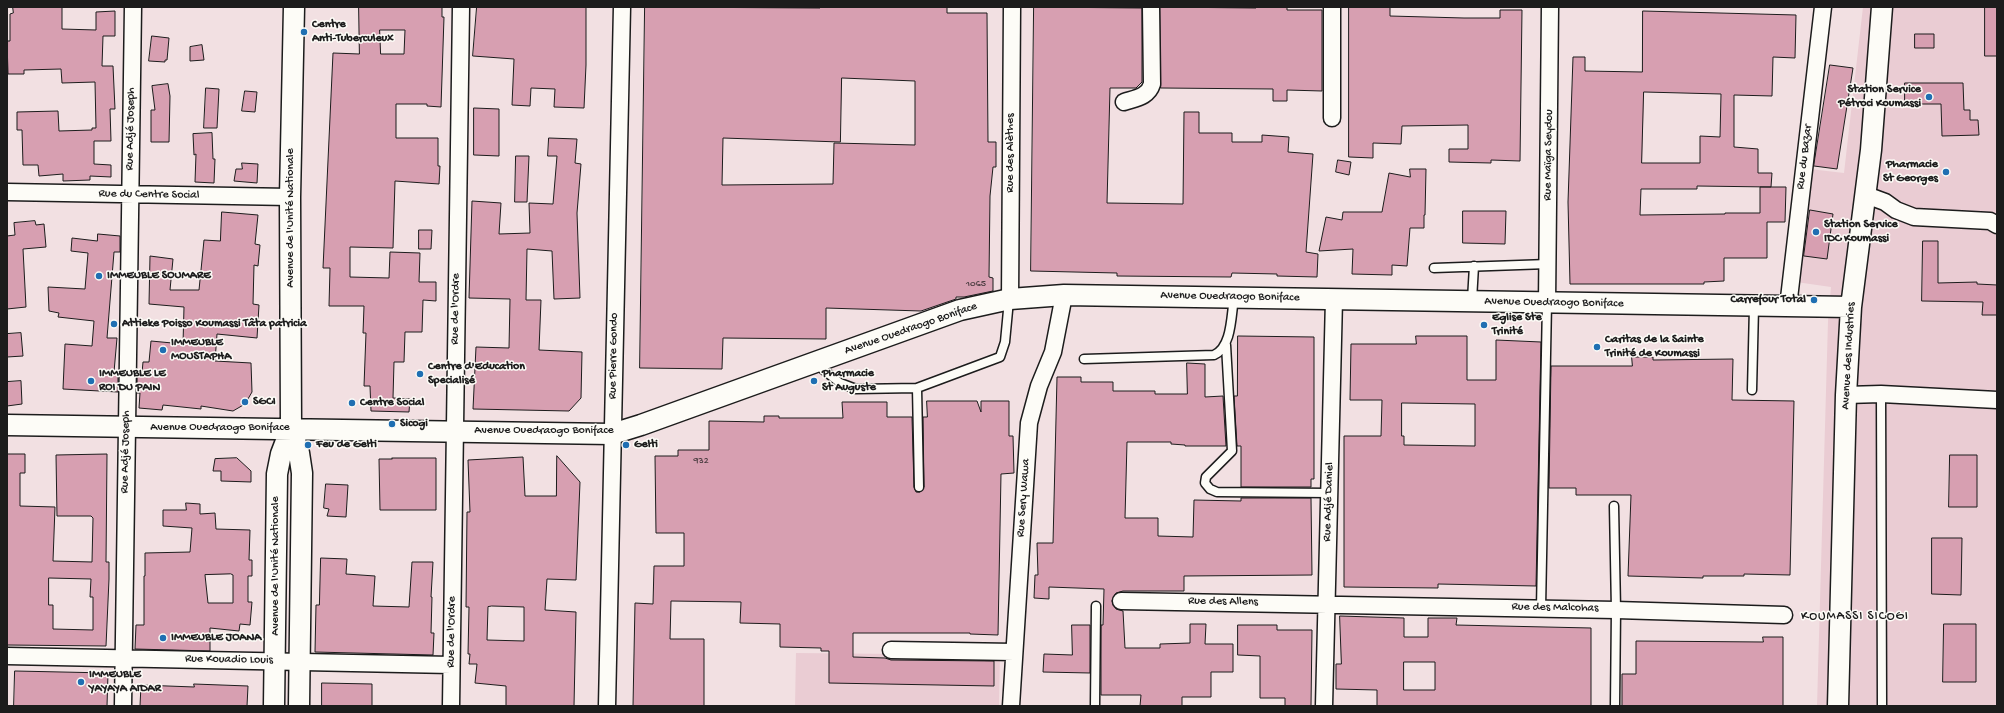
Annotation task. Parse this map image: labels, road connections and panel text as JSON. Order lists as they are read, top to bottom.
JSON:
{
  "streets": {
    "street": [
      "Rue Adjé Joseph",
      "Rue des Alèthes",
      "Rue Maïga Seydou",
      "Rue du Bazar",
      "Rue du Centre Social",
      "Avenue de l'Unité Nationale",
      "Avenue Ouedraogo Boniface",
      "Rue de l'Ordre",
      "Rue Pierre Gondo",
      "Avenue des Industries",
      "Rue Sery Wawa",
      "Rue Adjé Daniel",
      "Rue des Allens",
      "Rue des Malcohas",
      "Rue Kouadio Louis"
    ]
  },
  "crossings": [
    ["Rue Adjé Joseph", "Rue du Centre Social"],
    ["Rue Adjé Joseph", "Avenue Ouedraogo Boniface"],
    ["Rue Adjé Joseph", "Rue Kouadio Louis"],
    ["Rue des Alèthes", "Avenue Ouedraogo Boniface"],
    ["Rue Maïga Seydou", "Avenue Ouedraogo Boniface"],
    ["Rue du Bazar", "Avenue Ouedraogo Boniface"],
    ["Rue du Centre Social", "Avenue de l'Unité Nationale"],
    ["Avenue de l'Unité Nationale", "Avenue Ouedraogo Boniface"],
    ["Avenue de l'Unité Nationale", "Rue Kouadio Louis"],
    ["Avenue Ouedraogo Boniface", "Rue de l'Ordre"],
    ["Avenue Ouedraogo Boniface", "Rue Pierre Gondo"],
    ["Avenue Ouedraogo Boniface", "Avenue des Industries"],
    ["Avenue Ouedraogo Boniface", "Rue Sery Wawa"],
    ["Avenue Ouedraogo Boniface", "Rue Adjé Daniel"],
    ["Rue de l'Ordre", "Rue Kouadio Louis"],
    ["Rue Adjé Daniel", "Rue des Allens"],
    ["Rue Adjé Daniel", "Rue des Malcohas"],
    ["Rue des Allens", "Rue des Malcohas"]
  ],
  "districts": ["KOUMASSI SICOGI"],
  "places": [
    "Centre Anti-Tuberculeux",
    "Station Service Pétroci Koumassi",
    "Pharmacie St Georges",
    "Station Service IDC Koumassi",
    "IMMEUBLE SOUMARE",
    "Carrefour Total",
    "Attieke Poisso Koumassi Tâta patricia",
    "Eglise Ste Trinité",
    "Caritas de la Sainte Trinité de Koumassi",
    "IMMEUBLE MOUSTAPHA",
    "Centre d'Education Specialisé",
    "IMMEUBLE LE ROI DU PAIN",
    "Pharmacie St Auguste",
    "SGCI",
    "Centre Social",
    "Sicogi",
    "Feu de Gelti",
    "Gelti",
    "IMMEUBLE JOANA",
    "IMMEUBLE YAYAYA AIDAR"
  ],
  "house_numbers": ["1065", "932"]
}
